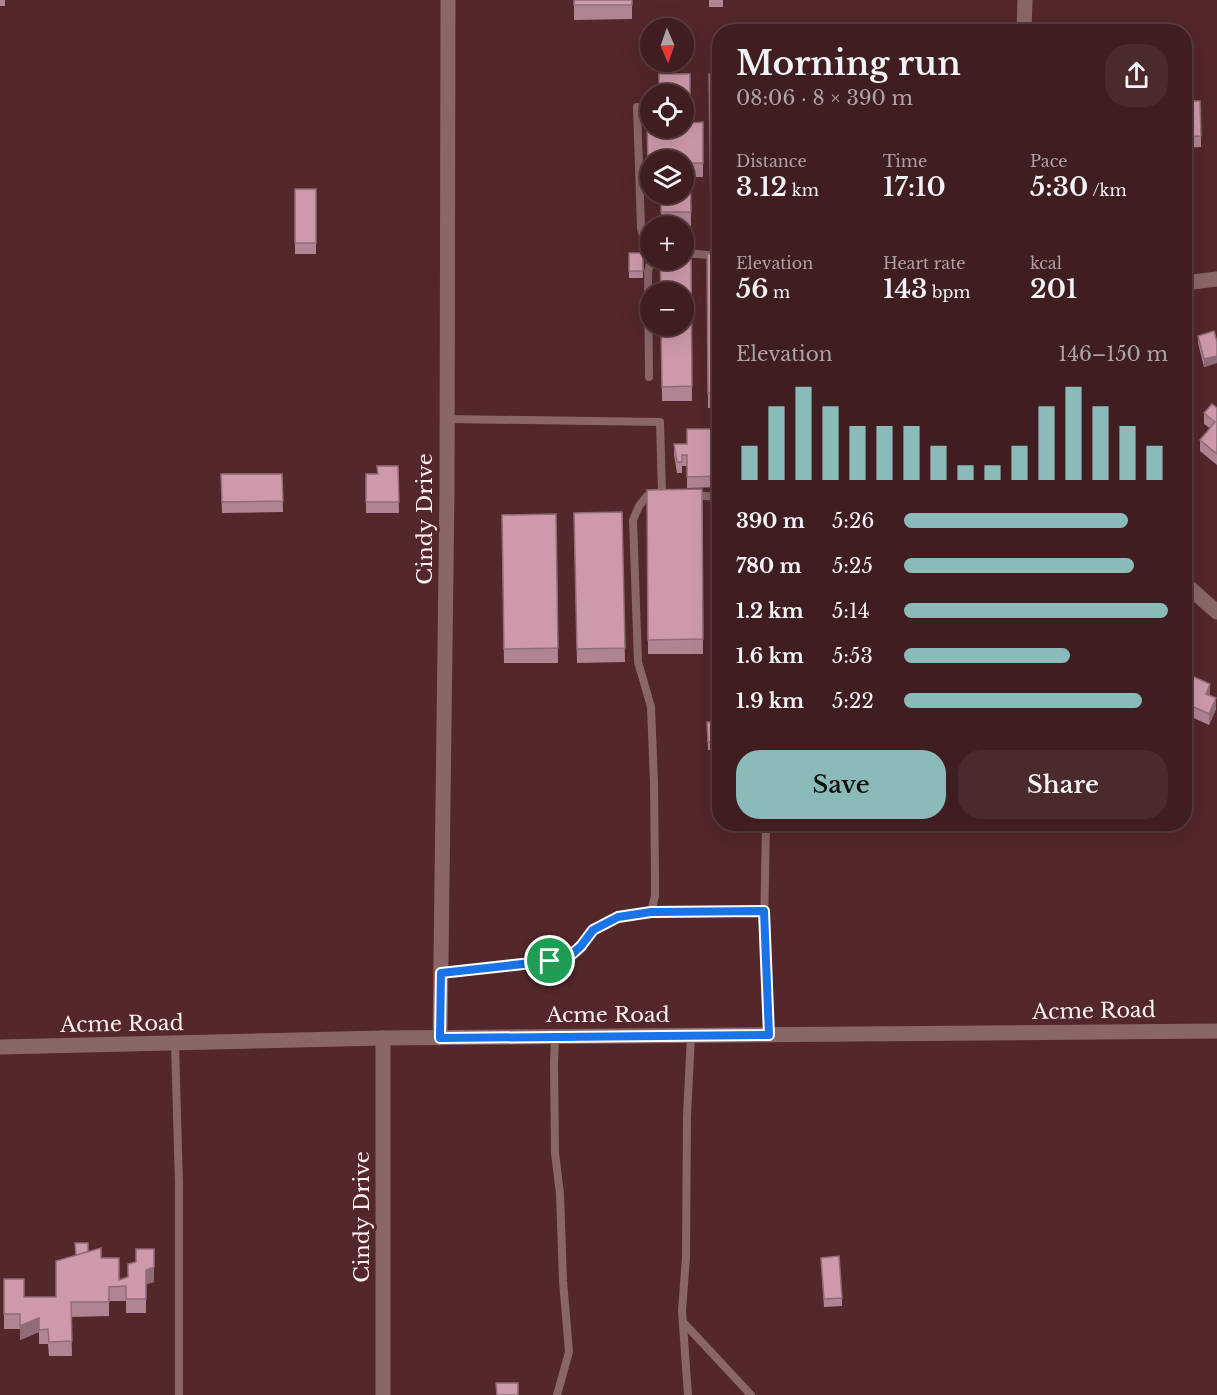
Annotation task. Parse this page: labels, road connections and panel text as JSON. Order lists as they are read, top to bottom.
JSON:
{
  "streets": {
    "street": ["Cindy Drive", "Acme Road"]
  },
  "crossings": [
    ["Cindy Drive", "Acme Road"]
  ],
  "north": "bottom",
  "page": {
    "map_buttons": ["+", "−"],
    "heading": ["Morning run", "08:06 · 8 × 390 m"],
    "stats": [
      ["Distance", "3.12 km"],
      ["Time", "17:10"],
      ["Pace", "5:30 /km"],
      ["Elevation", "56 m"],
      ["Heart rate", "143 bpm"],
      ["kcal", "201"]
    ],
    "chart": ["Elevation", "146–150 m"],
    "list": [
      {
        "name": "390 m",
        "note": "5:26"
      },
      {
        "name": "780 m",
        "note": "5:25"
      },
      {
        "name": "1.2 km",
        "note": "5:14"
      },
      {
        "name": "1.6 km",
        "note": "5:53"
      },
      {
        "name": "1.9 km",
        "note": "5:22"
      }
    ],
    "buttons": ["Save", "Share"]
  }
}
